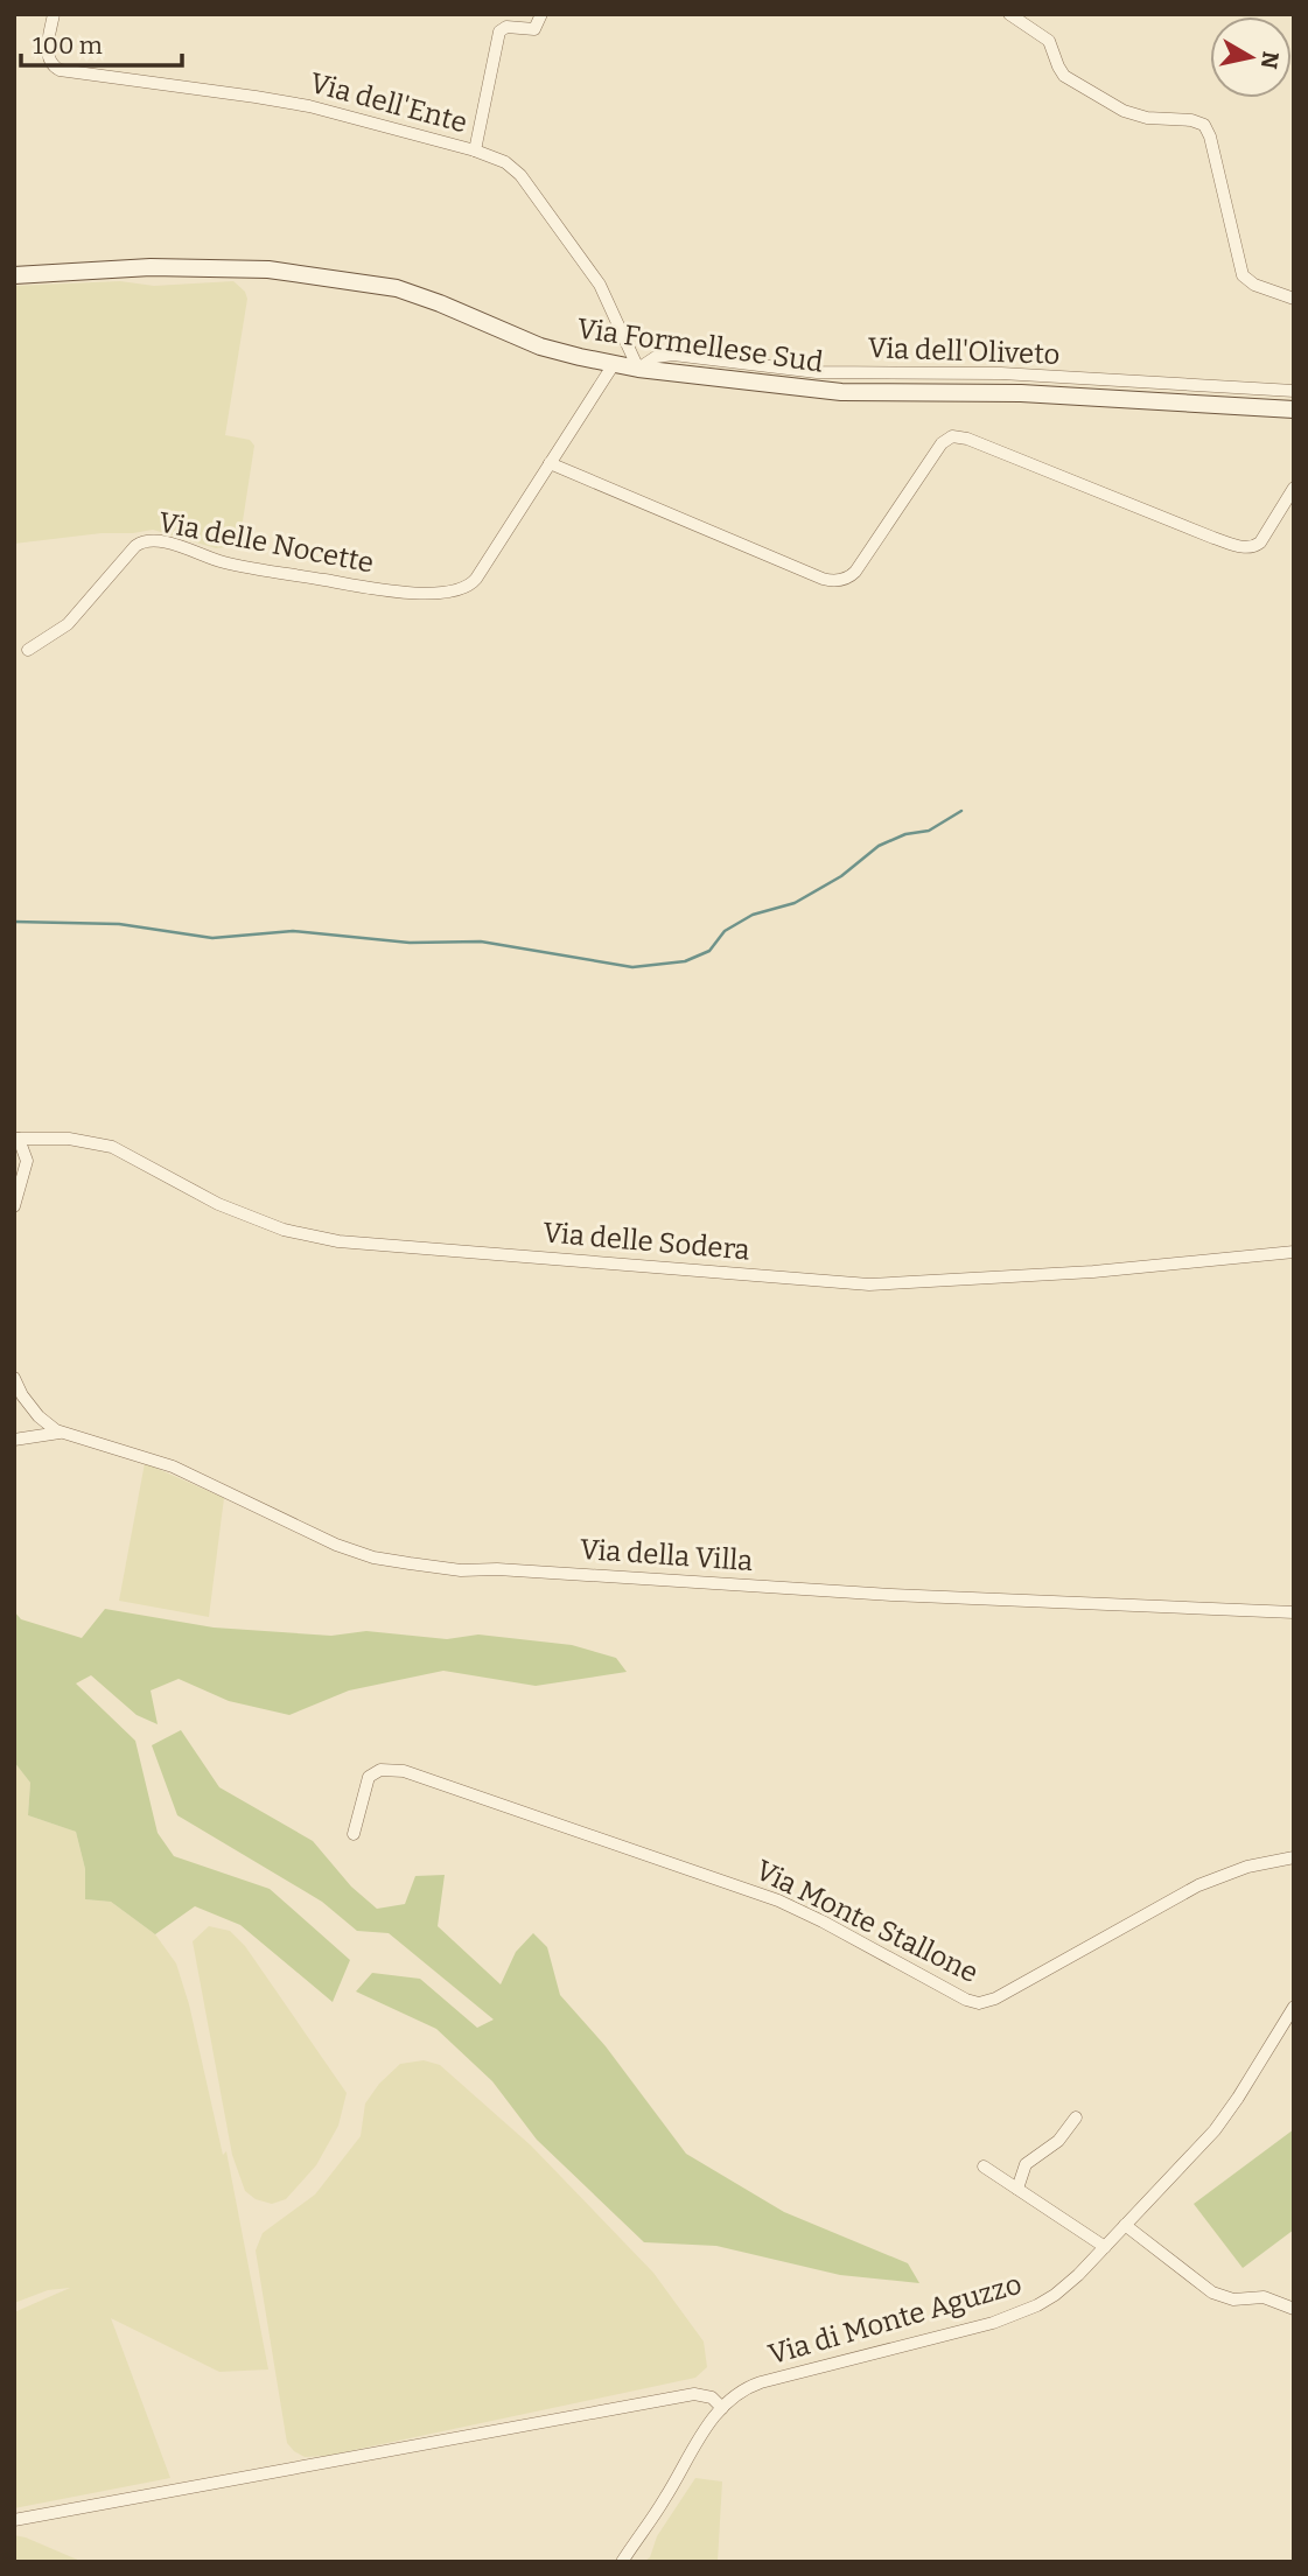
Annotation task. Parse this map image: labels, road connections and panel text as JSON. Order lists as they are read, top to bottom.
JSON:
{
  "streets": {
    "street": [
      "Via dell'Ente",
      "Via Formellese Sud",
      "Via dell'Oliveto",
      "Via delle Nocette",
      "Via delle Sodera",
      "Via della Villa",
      "Via Monte Stallone",
      "Via di Monte Aguzzo"
    ]
  },
  "crossings": [
    ["Via Formellese Sud", "Via dell'Oliveto"],
    ["Via Formellese Sud", "Via delle Nocette"]
  ],
  "scale_bar": "100 m",
  "north": "right"
}
